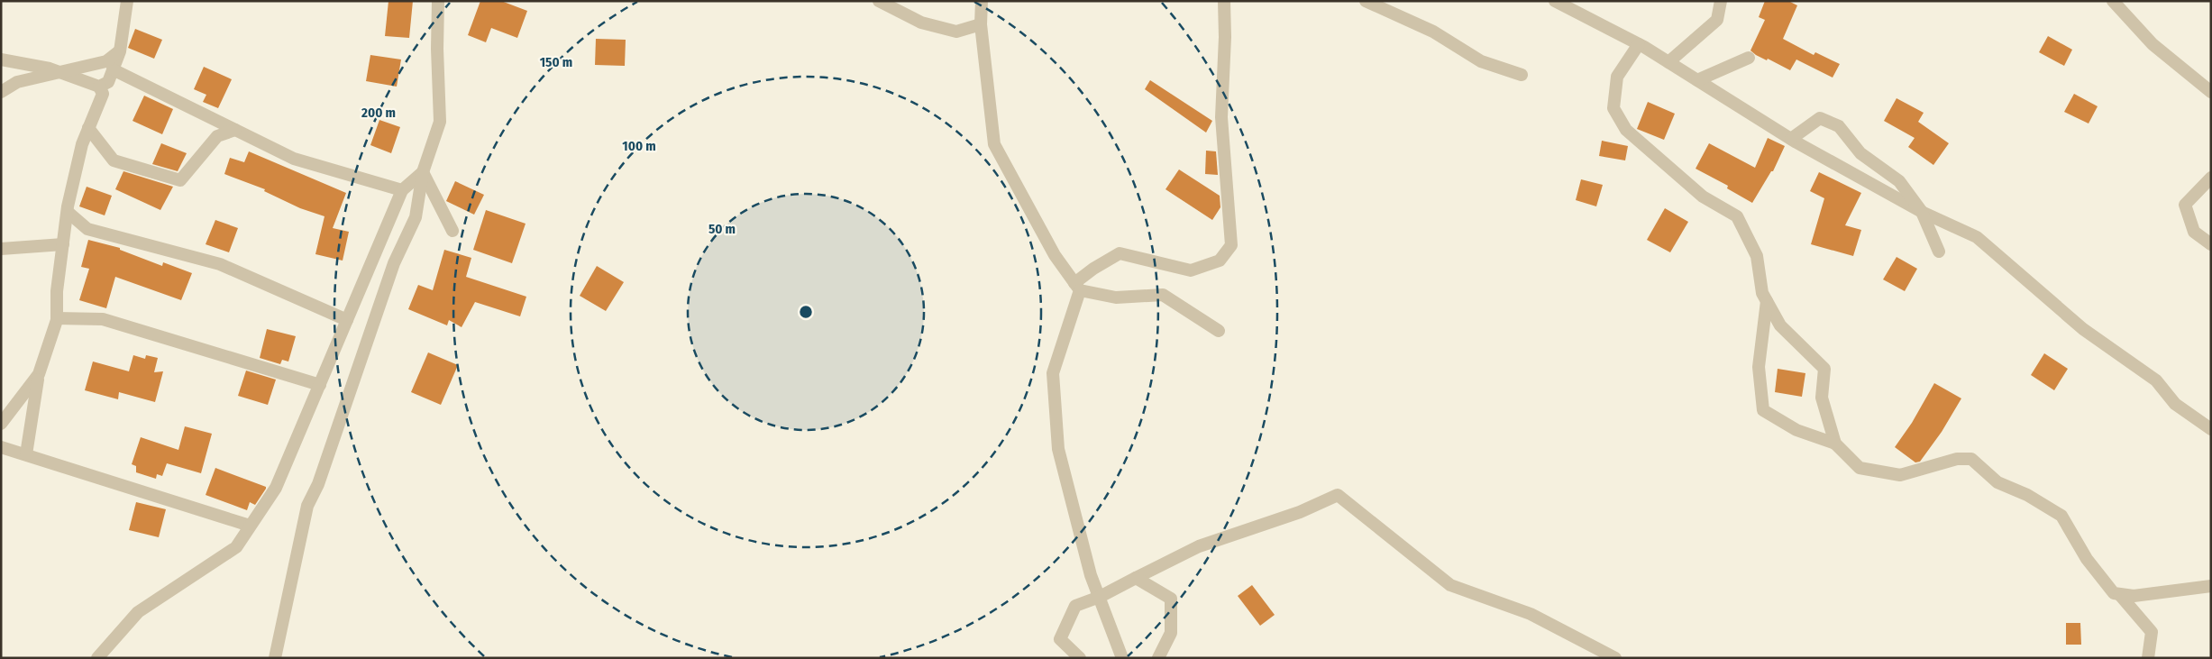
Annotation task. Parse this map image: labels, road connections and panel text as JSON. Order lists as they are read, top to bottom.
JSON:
{
  "rings": [
    "150 m",
    "200 m",
    "100 m",
    "50 m"
  ]
}
